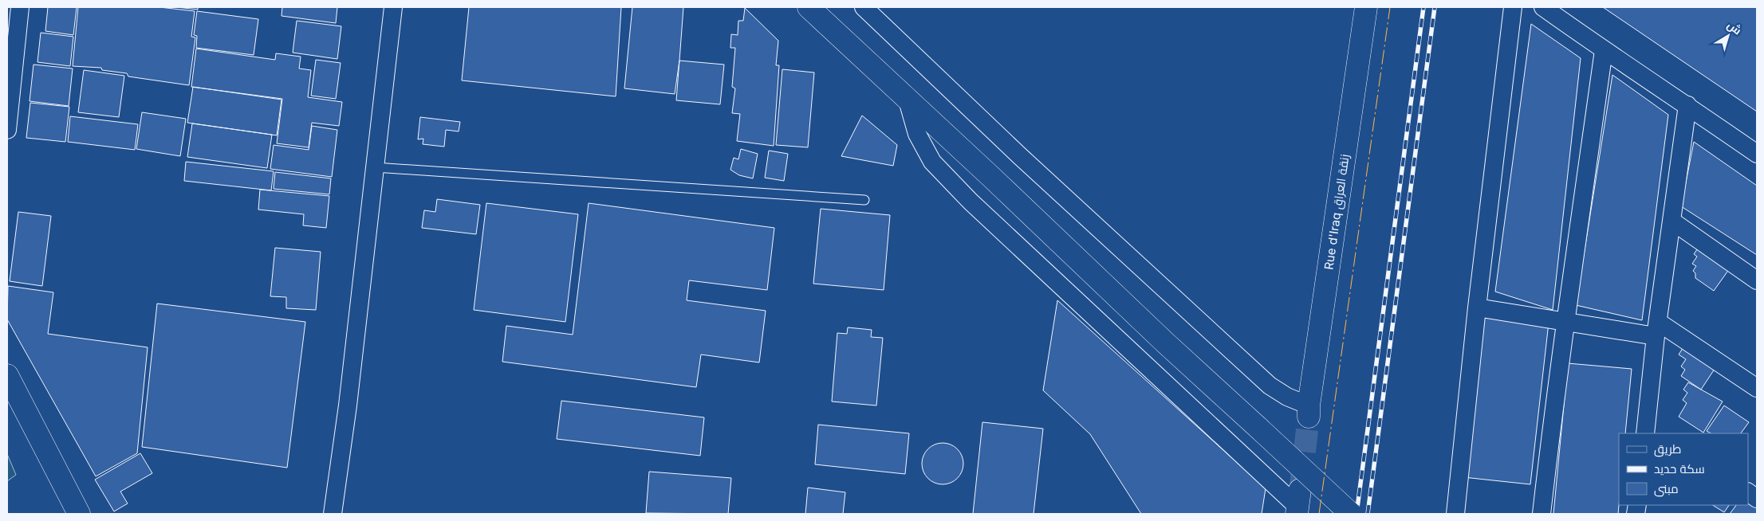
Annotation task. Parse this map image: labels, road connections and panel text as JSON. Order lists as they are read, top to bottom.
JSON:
{
  "streets": {
    "main road": ["Rue d'Iraq زنقة العراق"]
  },
  "legend": ["طريق", "سكة حديد", "مبنى"],
  "north": "top right"
}
